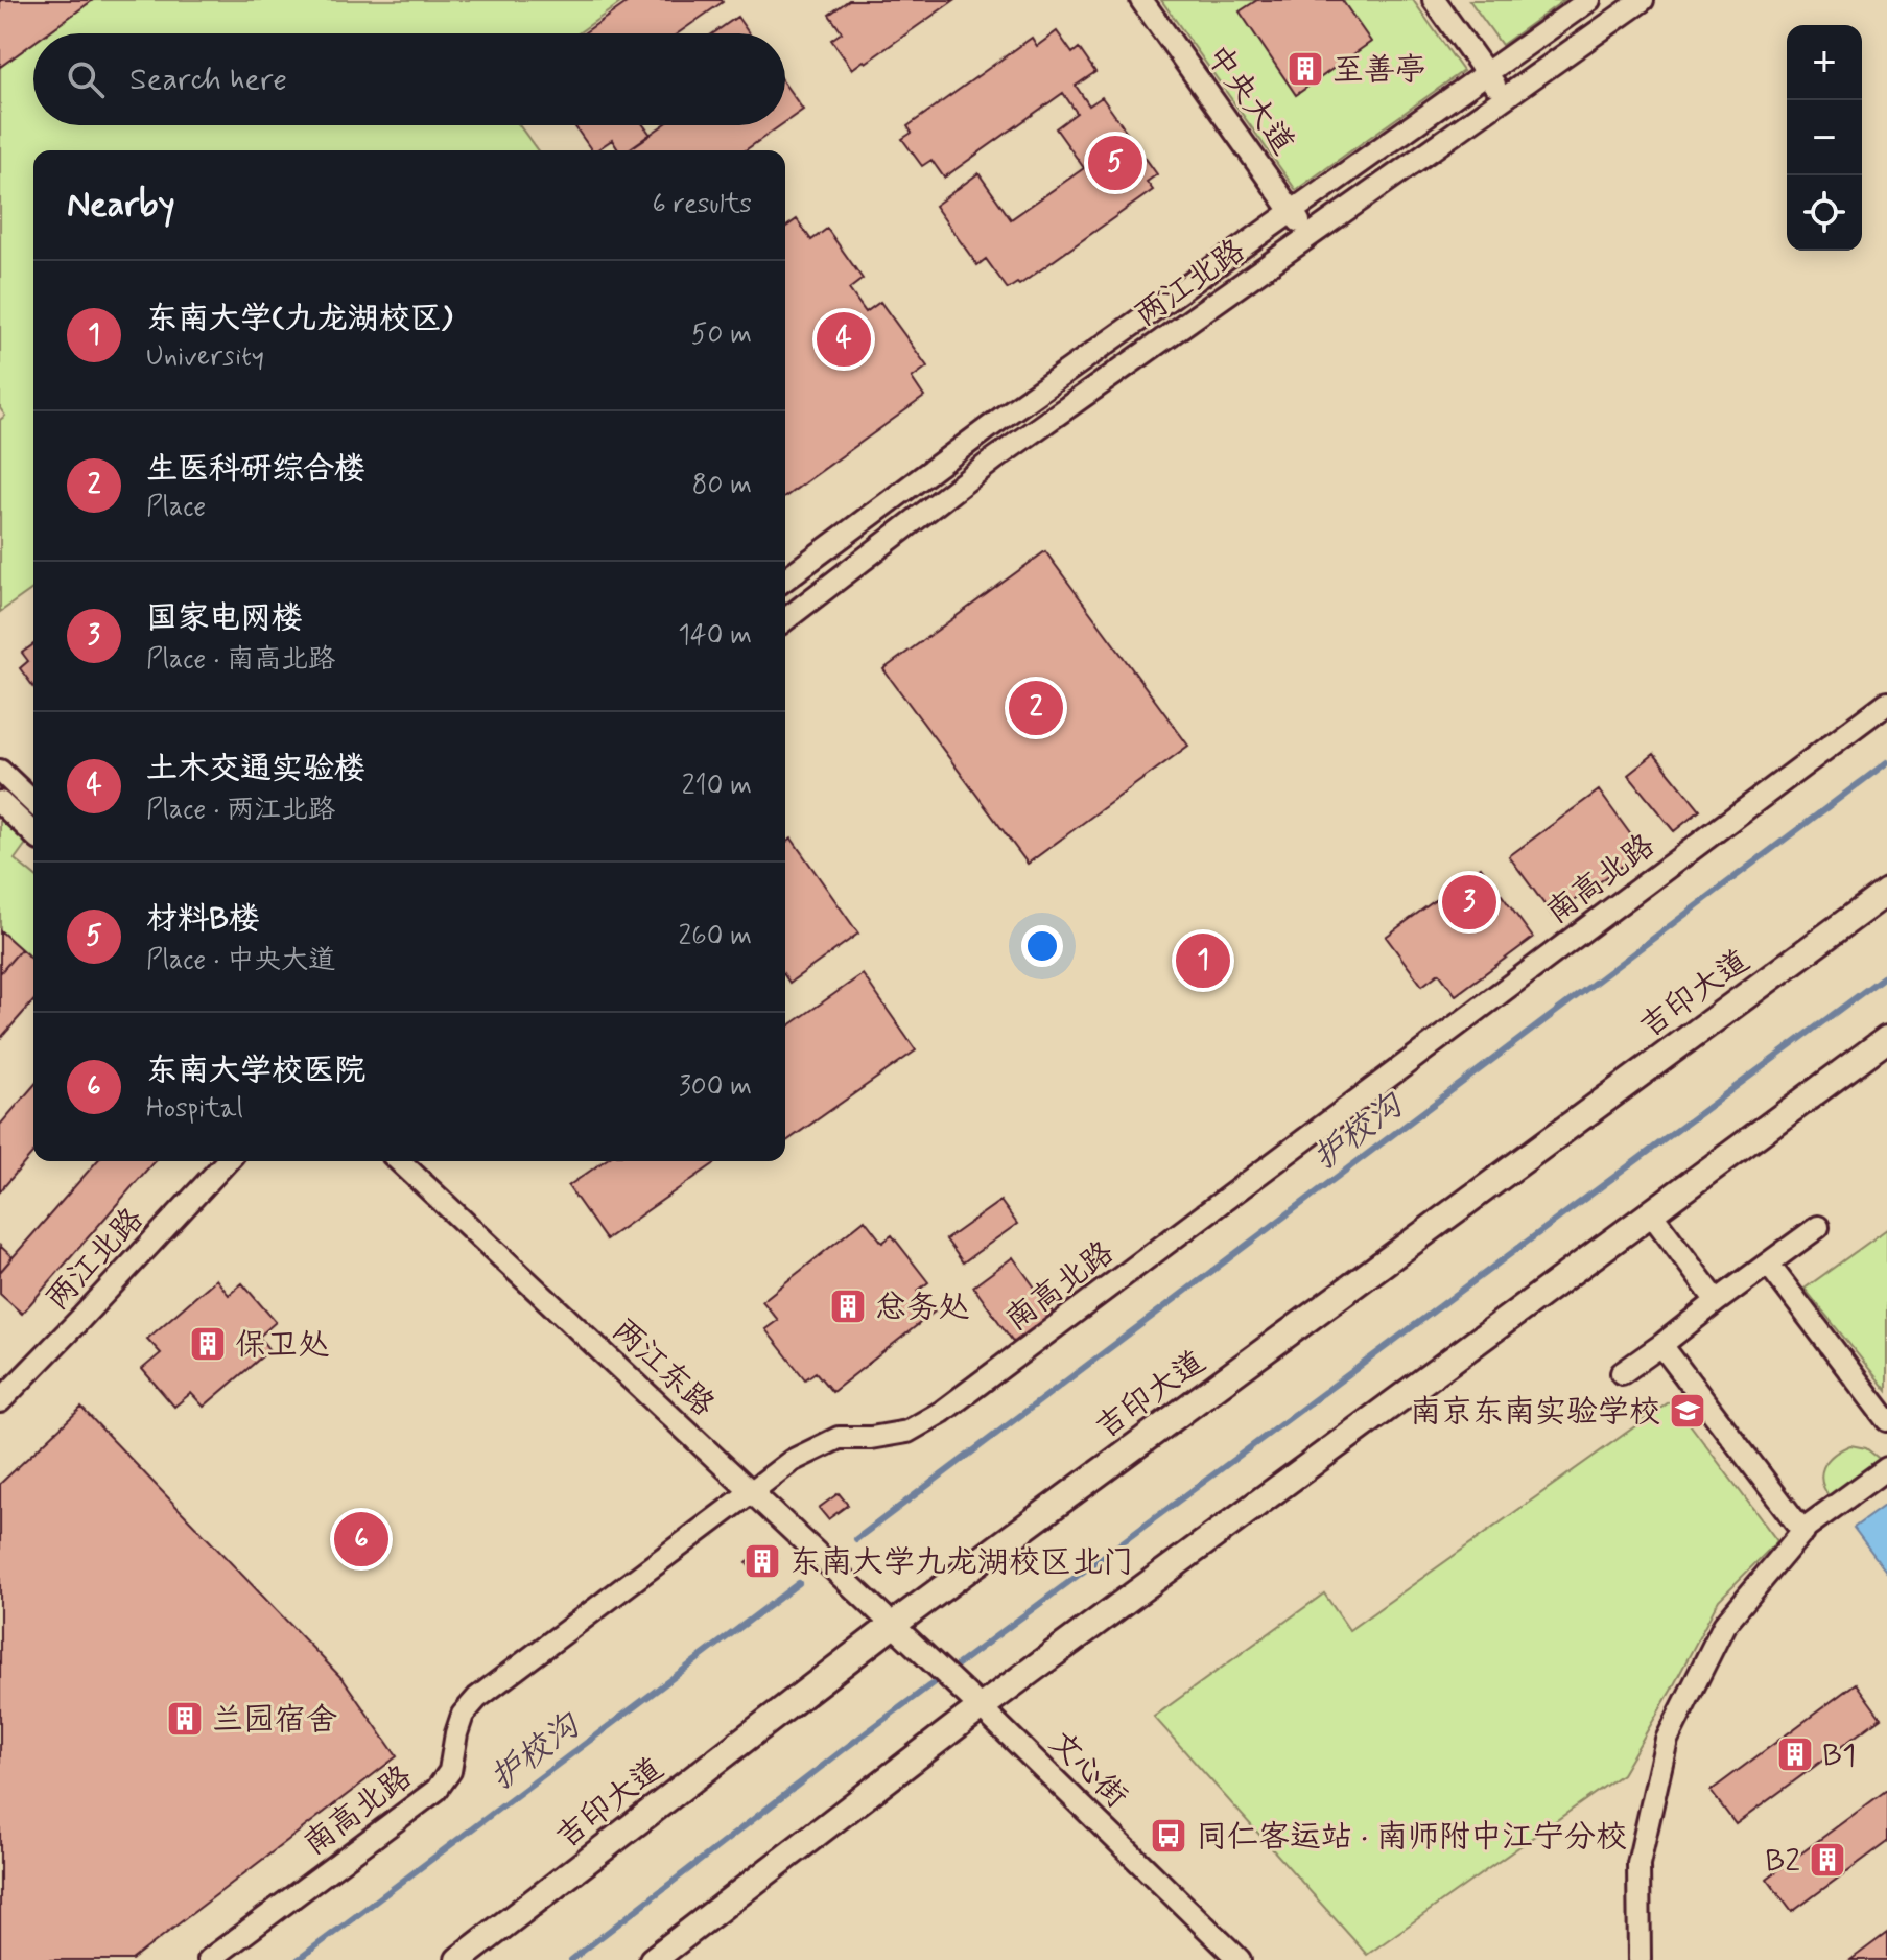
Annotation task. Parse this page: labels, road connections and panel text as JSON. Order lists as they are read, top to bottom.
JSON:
{
  "streets": {
    "main road": ["吉印大道"],
    "street": [
      "中央大道",
      "两江北路",
      "南高北路",
      "两江东路",
      "文心街"
    ]
  },
  "crossings": [
    ["中央大道", "两江北路"],
    ["南高北路", "两江东路"],
    ["吉印大道", "两江东路"],
    ["吉印大道", "文心街"],
    ["两江东路", "文心街"]
  ],
  "water": ["护校沟"],
  "places": {
    "building": [
      "至善亭",
      "总务处",
      "保卫处",
      "东南大学九龙湖校区北门",
      "兰园宿舍",
      "B1",
      "B2"
    ],
    "school or university": ["南京东南实验学校"],
    "bus stop": ["同仁客运站 · 南师附中江宁分校"]
  },
  "page": {
    "map_buttons": ["+", "−"],
    "search": "Search here",
    "pins": [
      "5",
      "4",
      "2",
      "3",
      "1",
      "6"
    ],
    "heading": ["Nearby", "6 results"],
    "list": [
      {
        "mark": "1",
        "name": "东南大学(九龙湖校区)",
        "note": "University",
        "value": "50 m"
      },
      {
        "mark": "2",
        "name": "生医科研综合楼",
        "note": "Place",
        "value": "80 m"
      },
      {
        "mark": "3",
        "name": "国家电网楼",
        "note": "Place · 南高北路",
        "value": "140 m"
      },
      {
        "mark": "4",
        "name": "土木交通实验楼",
        "note": "Place · 两江北路",
        "value": "210 m"
      },
      {
        "mark": "5",
        "name": "材料B楼",
        "note": "Place · 中央大道",
        "value": "260 m"
      },
      {
        "mark": "6",
        "name": "东南大学校医院",
        "note": "Hospital",
        "value": "300 m"
      }
    ]
  }
}
